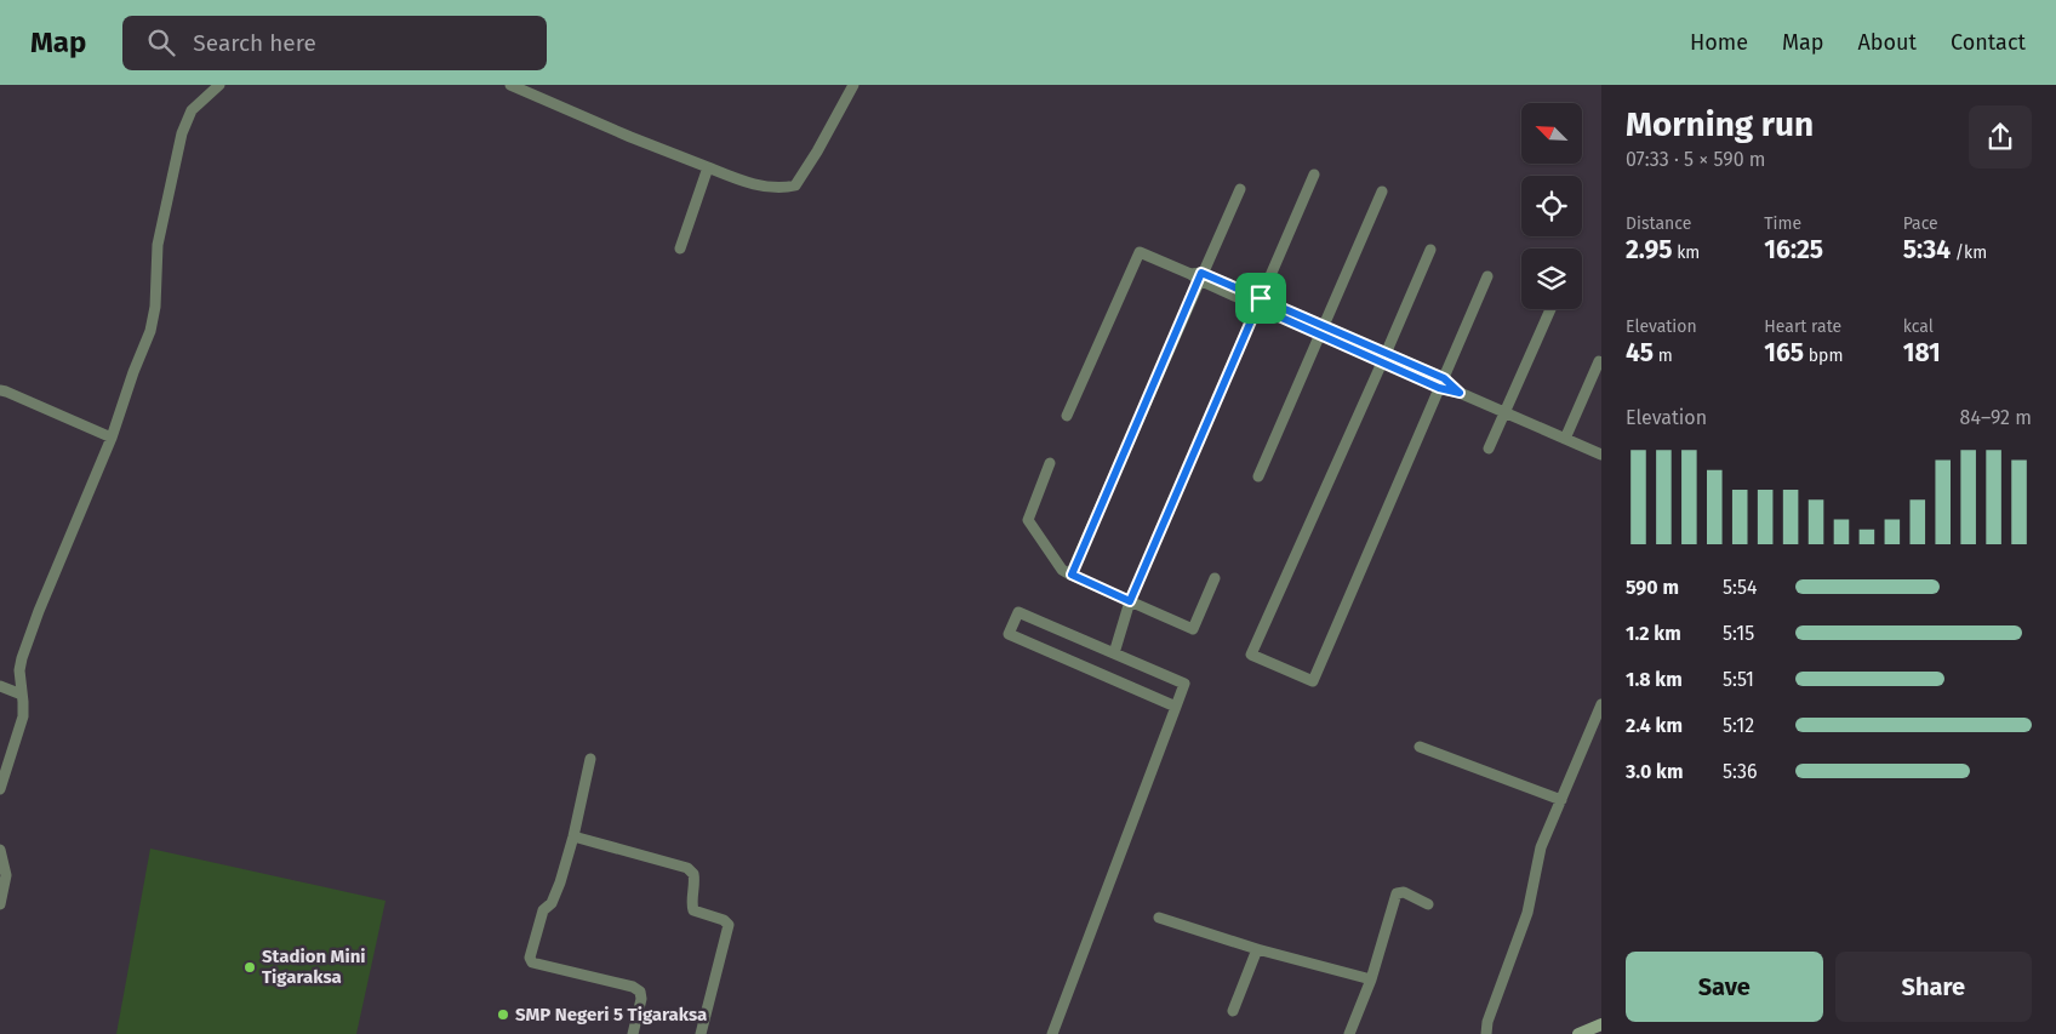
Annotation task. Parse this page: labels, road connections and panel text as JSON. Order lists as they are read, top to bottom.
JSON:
{
  "places": ["Stadion Mini Tigaraksa", "SMP Negeri 5 Tigaraksa"],
  "north": "top left",
  "page": {
    "header": "Map",
    "search": "Search here",
    "nav": [
      "Home",
      "Map",
      "About",
      "Contact"
    ],
    "heading": ["Morning run", "07:33 · 5 × 590 m"],
    "stats": [
      ["Distance", "2.95 km"],
      ["Time", "16:25"],
      ["Pace", "5:34 /km"],
      ["Elevation", "45 m"],
      ["Heart rate", "165 bpm"],
      ["kcal", "181"]
    ],
    "chart": ["Elevation", "84–92 m"],
    "list": [
      {
        "name": "590 m",
        "note": "5:54"
      },
      {
        "name": "1.2 km",
        "note": "5:15"
      },
      {
        "name": "1.8 km",
        "note": "5:51"
      },
      {
        "name": "2.4 km",
        "note": "5:12"
      },
      {
        "name": "3.0 km",
        "note": "5:36"
      }
    ],
    "buttons": ["Save", "Share"]
  }
}
